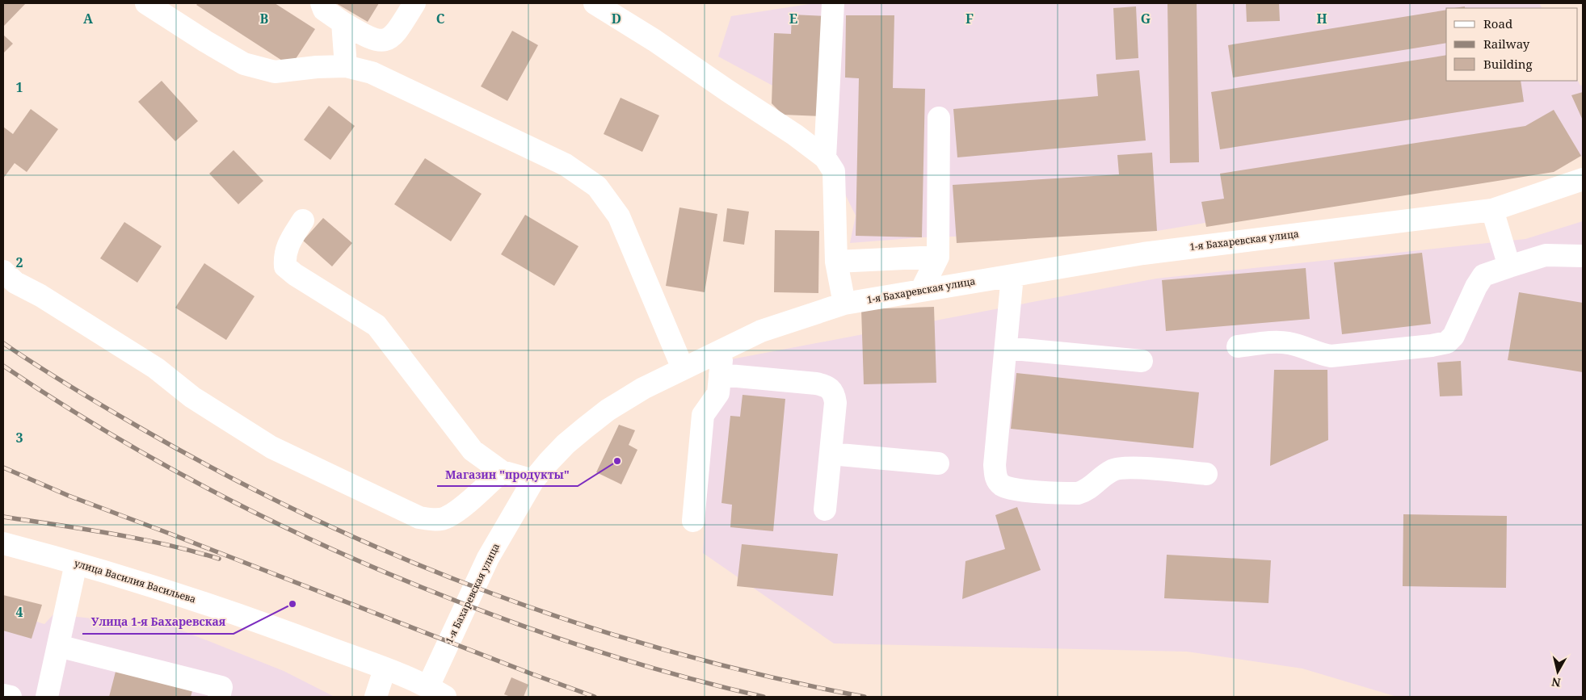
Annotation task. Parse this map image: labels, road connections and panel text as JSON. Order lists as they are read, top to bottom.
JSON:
{
  "streets": {
    "street": ["1-я Бахаревская улица", "улица Василия Васильева"]
  },
  "crossings": [
    ["1-я Бахаревская улица", "улица Василия Васильева"]
  ],
  "places": ["Магазин \"продукты\"", "Улица 1-я Бахаревская"],
  "legend": ["Road", "Railway", "Building"],
  "north": "bottom",
  "grid": {
    "columns": [
      "A",
      "B",
      "C",
      "D",
      "E",
      "F",
      "G",
      "H"
    ],
    "rows": [
      "1",
      "2",
      "3",
      "4"
    ]
  }
}
